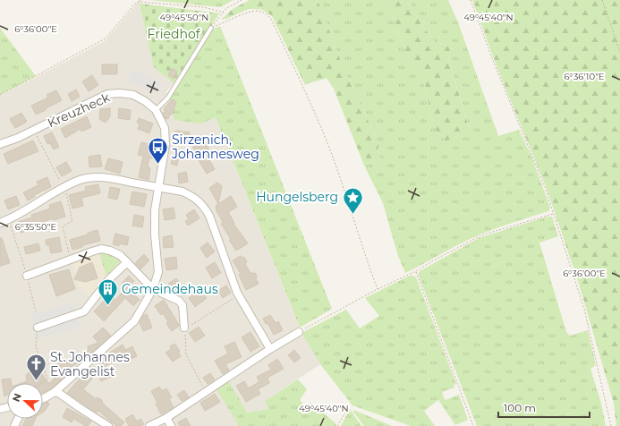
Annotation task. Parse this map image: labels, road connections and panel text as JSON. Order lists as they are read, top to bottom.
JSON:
{
  "streets": {
    "street": ["Kreuzheck"]
  },
  "parks": ["Friedhof"],
  "places": {
    "bus stop": ["Sirzenich, Johannesweg"],
    "place": ["Hungelsberg"],
    "building": ["Gemeindehaus"],
    "church": ["St. Johannes Evangelist"]
  },
  "scale_bar": "100 m",
  "north": "left",
  "coordinates": [
    "49°45'50\"N",
    "49°45'40\"N",
    "6°36'00\"E",
    "6°36'10\"E",
    "6°35'50\"E"
  ]
}
